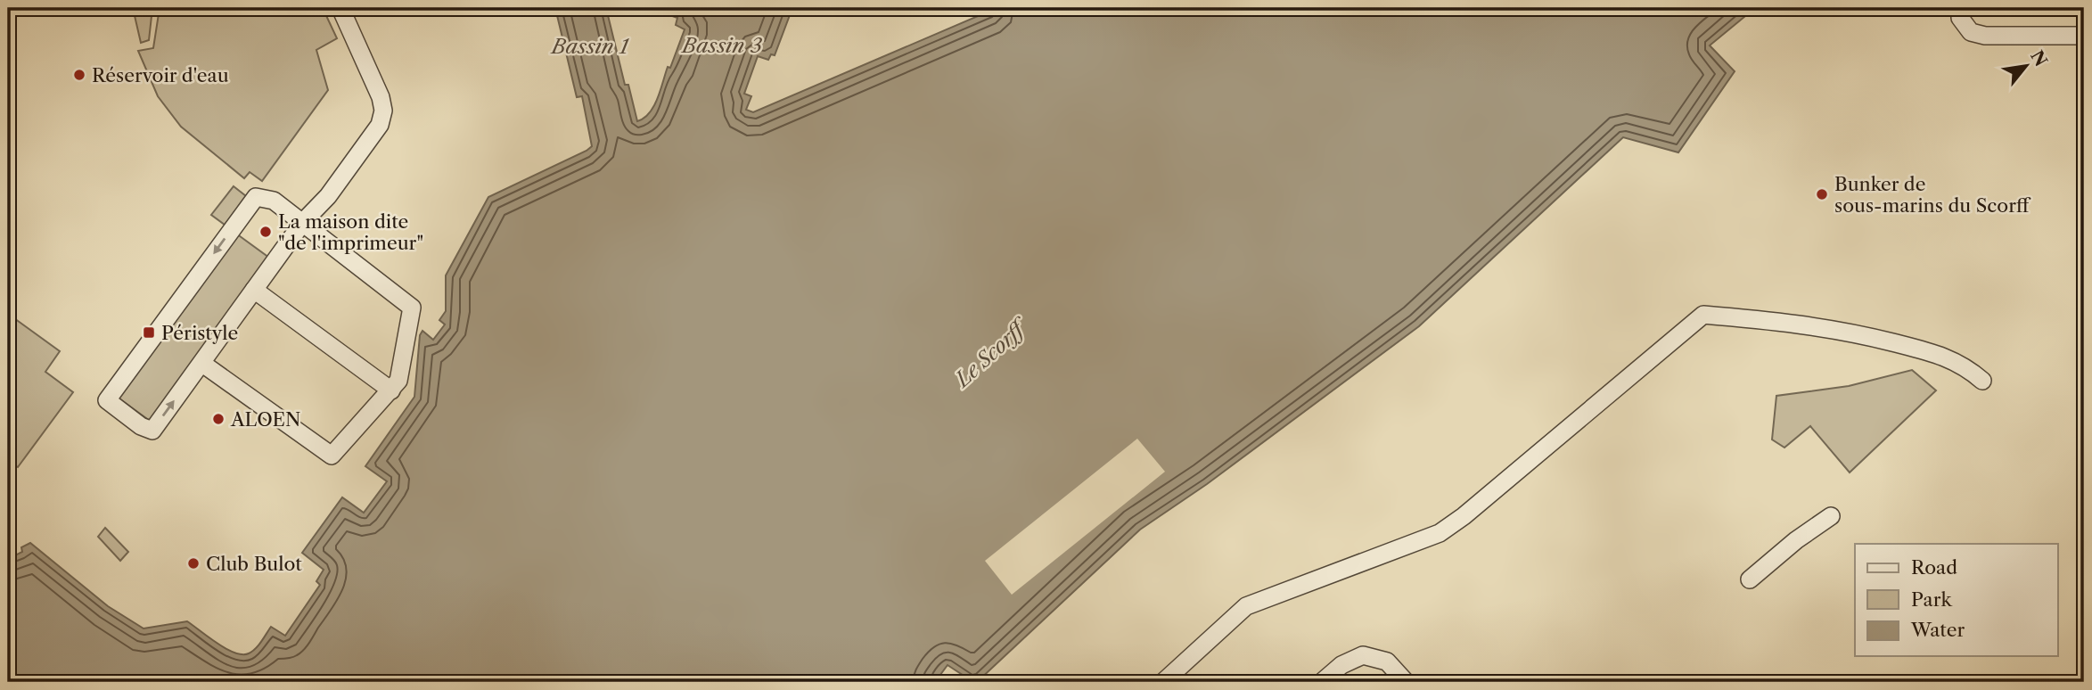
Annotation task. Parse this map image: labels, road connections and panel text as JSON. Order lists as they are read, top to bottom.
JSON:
{
  "water": ["Bassin 3", "Bassin 1", "Le Scorff"],
  "places": {
    "other": [
      "Réservoir d'eau",
      "Bunker de sous-marins du Scorff",
      "La maison dite \"de l'imprimeur\"",
      "ALOEN",
      "Club Bulot"
    ],
    "transit": ["Péristyle"]
  },
  "legend": ["Road", "Park", "Water"],
  "north": "top right"
}
